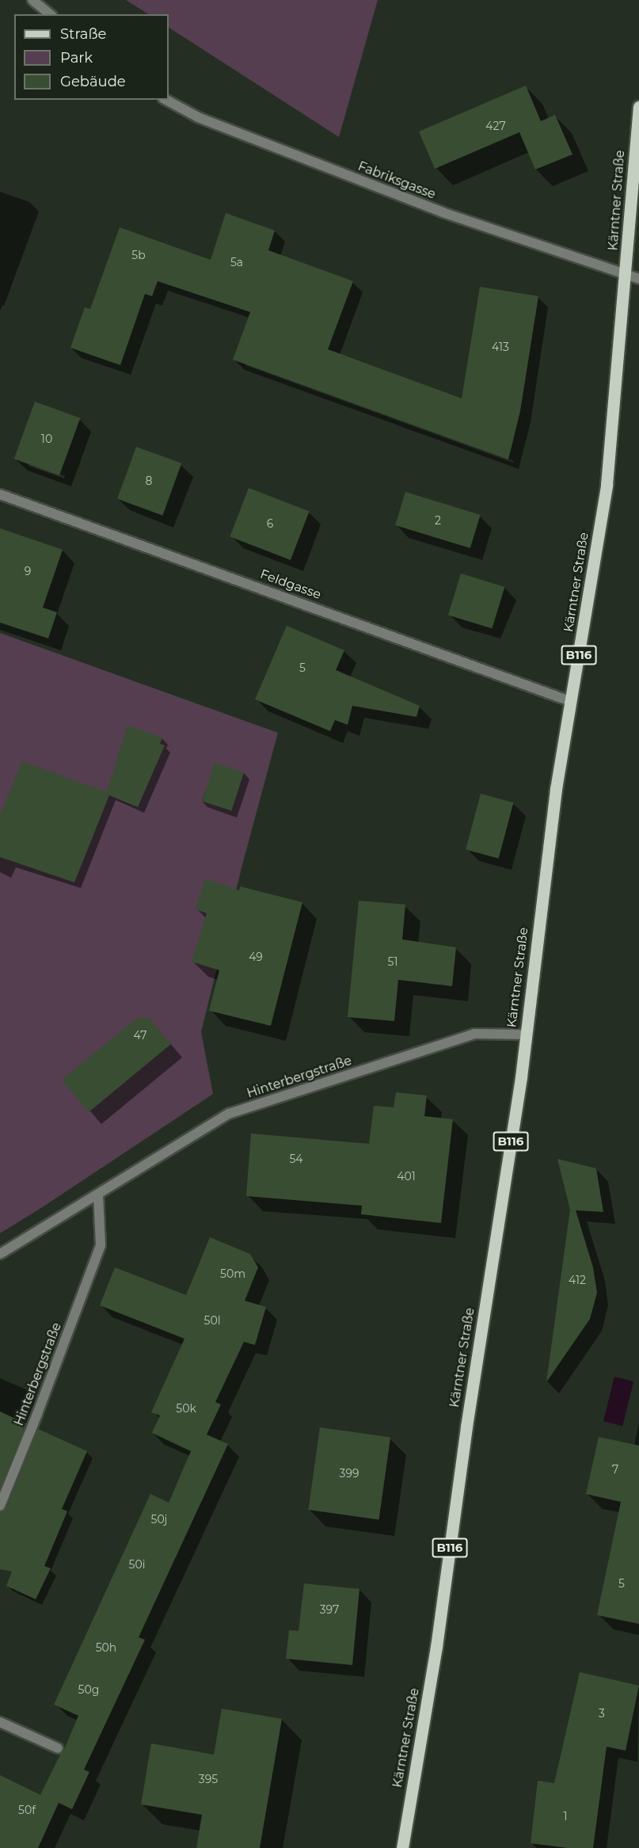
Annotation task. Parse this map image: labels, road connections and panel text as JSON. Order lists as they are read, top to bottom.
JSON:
{
  "streets": {
    "main road": ["Kärntner Straße", "B116"],
    "street": ["Fabriksgasse", "Feldgasse", "Hinterbergstraße"]
  },
  "crossings": [
    ["Fabriksgasse", "Kärntner Straße"],
    ["Kärntner Straße", "Feldgasse"],
    ["Kärntner Straße", "Hinterbergstraße"]
  ],
  "house_numbers": [
    "427",
    "5b",
    "5a",
    "413",
    "10",
    "8",
    "2",
    "6",
    "9",
    "5",
    "49",
    "51",
    "47",
    "54",
    "401",
    "50m",
    "412",
    "50l",
    "50k",
    "7",
    "399",
    "50j",
    "50i",
    "5",
    "397",
    "50h",
    "50g",
    "3",
    "395",
    "50f",
    "1"
  ],
  "legend": ["Straße", "Park", "Gebäude"]
}
